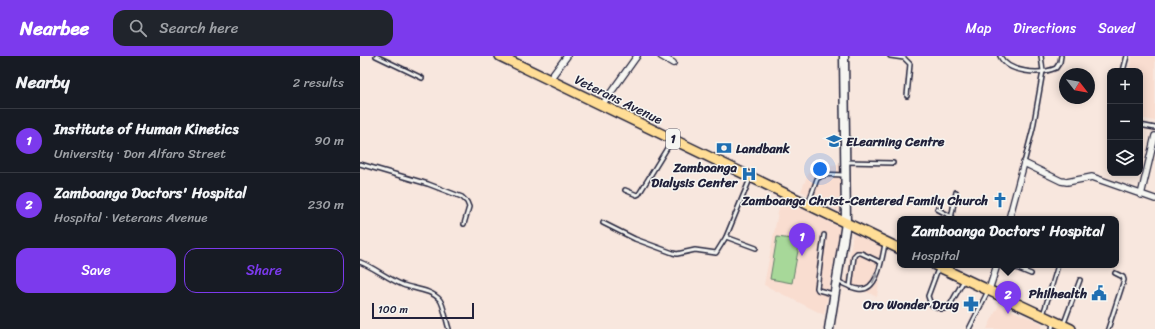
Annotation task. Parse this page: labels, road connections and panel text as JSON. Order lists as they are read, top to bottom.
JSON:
{
  "streets": {
    "main road": ["Veterans Avenue", "1"]
  },
  "places": {
    "school or university": ["ELearning Centre"],
    "bank": ["Landbank"],
    "hospital": ["Zamboanga Dialysis Center"],
    "church": ["Zamboanga Christ-Centered Family Church"],
    "public building": ["Philhealth"],
    "pharmacy": ["Oro Wonder Drug"]
  },
  "scale_bar": "100 m",
  "north": "bottom right",
  "page": {
    "header": "Nearbee",
    "search": "Search here",
    "nav": ["Map", "Directions", "Saved"],
    "heading": ["Nearby", "2 results"],
    "map_buttons": ["+", "−"],
    "list": [
      {
        "mark": "1",
        "name": "Institute of Human Kinetics",
        "note": "University · Don Alfaro Street",
        "value": "90 m"
      },
      {
        "mark": "2",
        "name": "Zamboanga Doctors' Hospital",
        "note": "Hospital · Veterans Avenue",
        "value": "230 m"
      }
    ],
    "popup": ["Zamboanga Doctors' Hospital", "Hospital"],
    "pins": ["1", "2"],
    "buttons": ["Save", "Share"],
    "scale": "100 m"
  }
}
